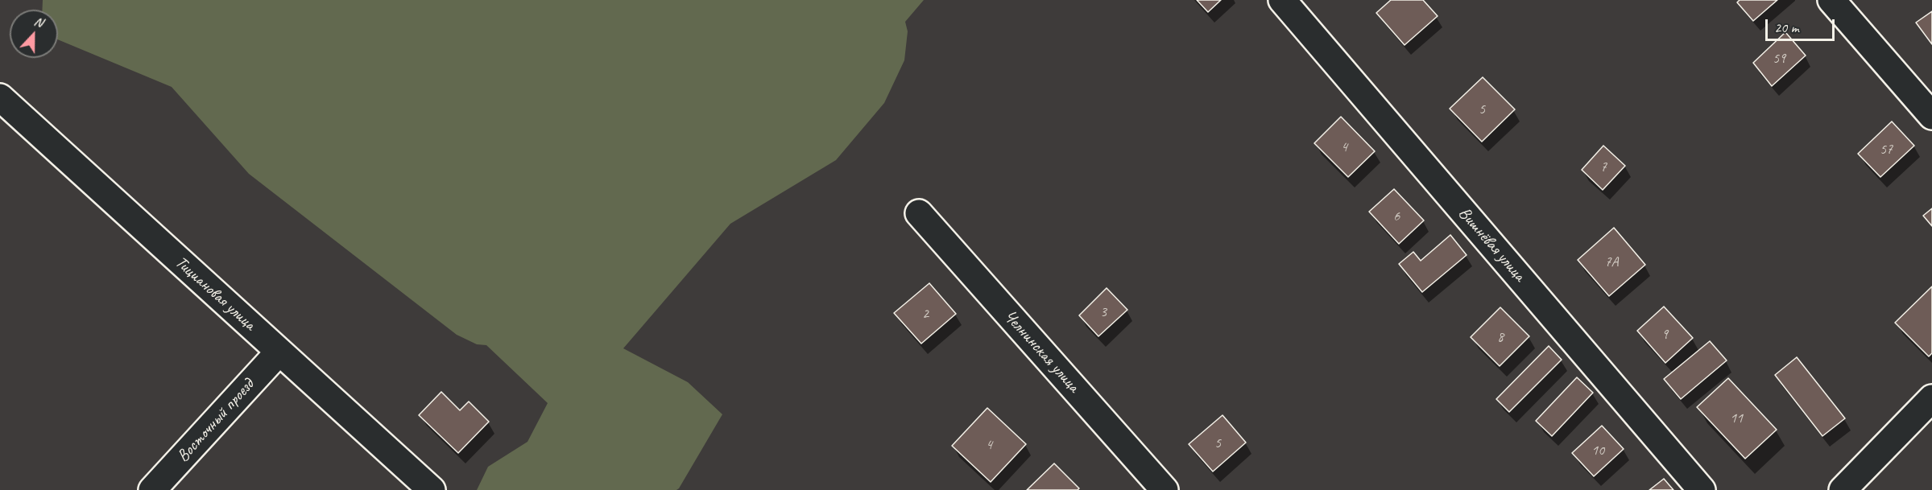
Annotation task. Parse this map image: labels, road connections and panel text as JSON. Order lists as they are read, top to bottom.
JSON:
{
  "streets": {
    "street": [
      "Вишнёвая улица",
      "Тициановая улица",
      "Челнинская улица",
      "Восточный проезд"
    ]
  },
  "crossings": [
    ["Тициановая улица", "Восточный проезд"]
  ],
  "house_numbers": [
    "59",
    "5",
    "4",
    "57",
    "7",
    "6",
    "7А",
    "3",
    "2",
    "9",
    "8",
    "11",
    "5",
    "4",
    "10"
  ],
  "scale_bar": "20 m",
  "north": "top"
}
